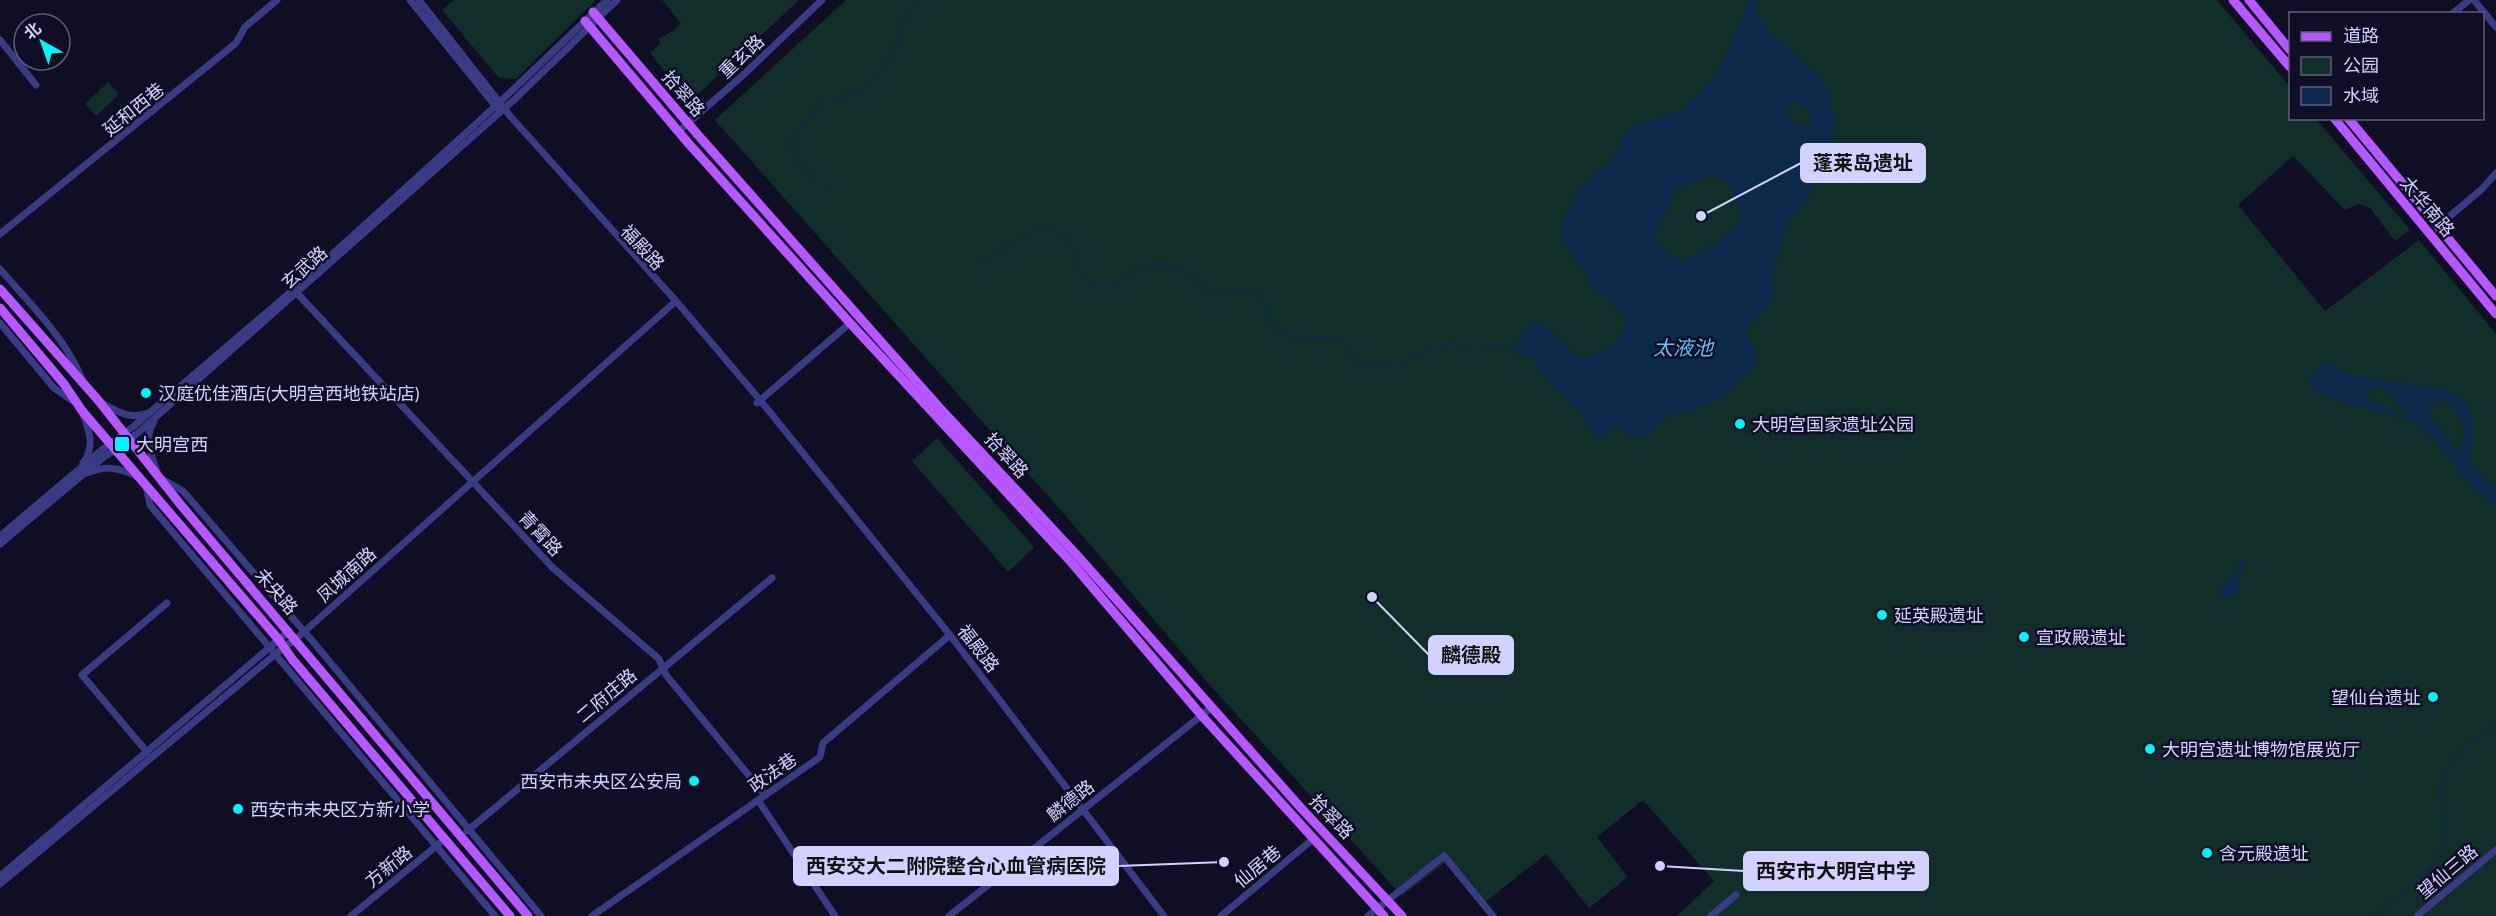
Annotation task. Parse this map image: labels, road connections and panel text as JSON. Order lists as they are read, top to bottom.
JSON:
{
  "streets": {
    "main road": ["拾翠路", "太华南路", "未央路"],
    "street": [
      "重玄路",
      "延和西巷",
      "福殿路",
      "玄武路",
      "青霄路",
      "凤城南路",
      "二府庄路",
      "政法巷",
      "麟德路",
      "方新路",
      "仙居巷",
      "望仙三路"
    ]
  },
  "crossings": [
    ["重玄路", "拾翠路"],
    ["拾翠路", "玄武路"],
    ["拾翠路", "麟德路"],
    ["拾翠路", "仙居巷"],
    ["福殿路", "玄武路"],
    ["福殿路", "凤城南路"],
    ["福殿路", "政法巷"],
    ["福殿路", "麟德路"],
    ["玄武路", "青霄路"],
    ["玄武路", "未央路"],
    ["青霄路", "凤城南路"],
    ["青霄路", "二府庄路"],
    ["青霄路", "政法巷"],
    ["凤城南路", "未央路"],
    ["未央路", "二府庄路"],
    ["未央路", "方新路"]
  ],
  "water": ["太液池"],
  "places": {
    "other": [
      "蓬莱岛遗址",
      "汉庭优佳酒店(大明宫西地铁站店)",
      "大明宫国家遗址公园",
      "麟德殿",
      "延英殿遗址",
      "宣政殿遗址",
      "望仙台遗址",
      "大明宫遗址博物馆展览厅",
      "西安市未央区公安局",
      "西安市未央区方新小学",
      "含元殿遗址",
      "西安交大二附院整合心血管病医院",
      "西安市大明宫中学"
    ],
    "transit": ["大明宫西"]
  },
  "legend": ["道路", "公园", "水域"],
  "north": "top left"
}
